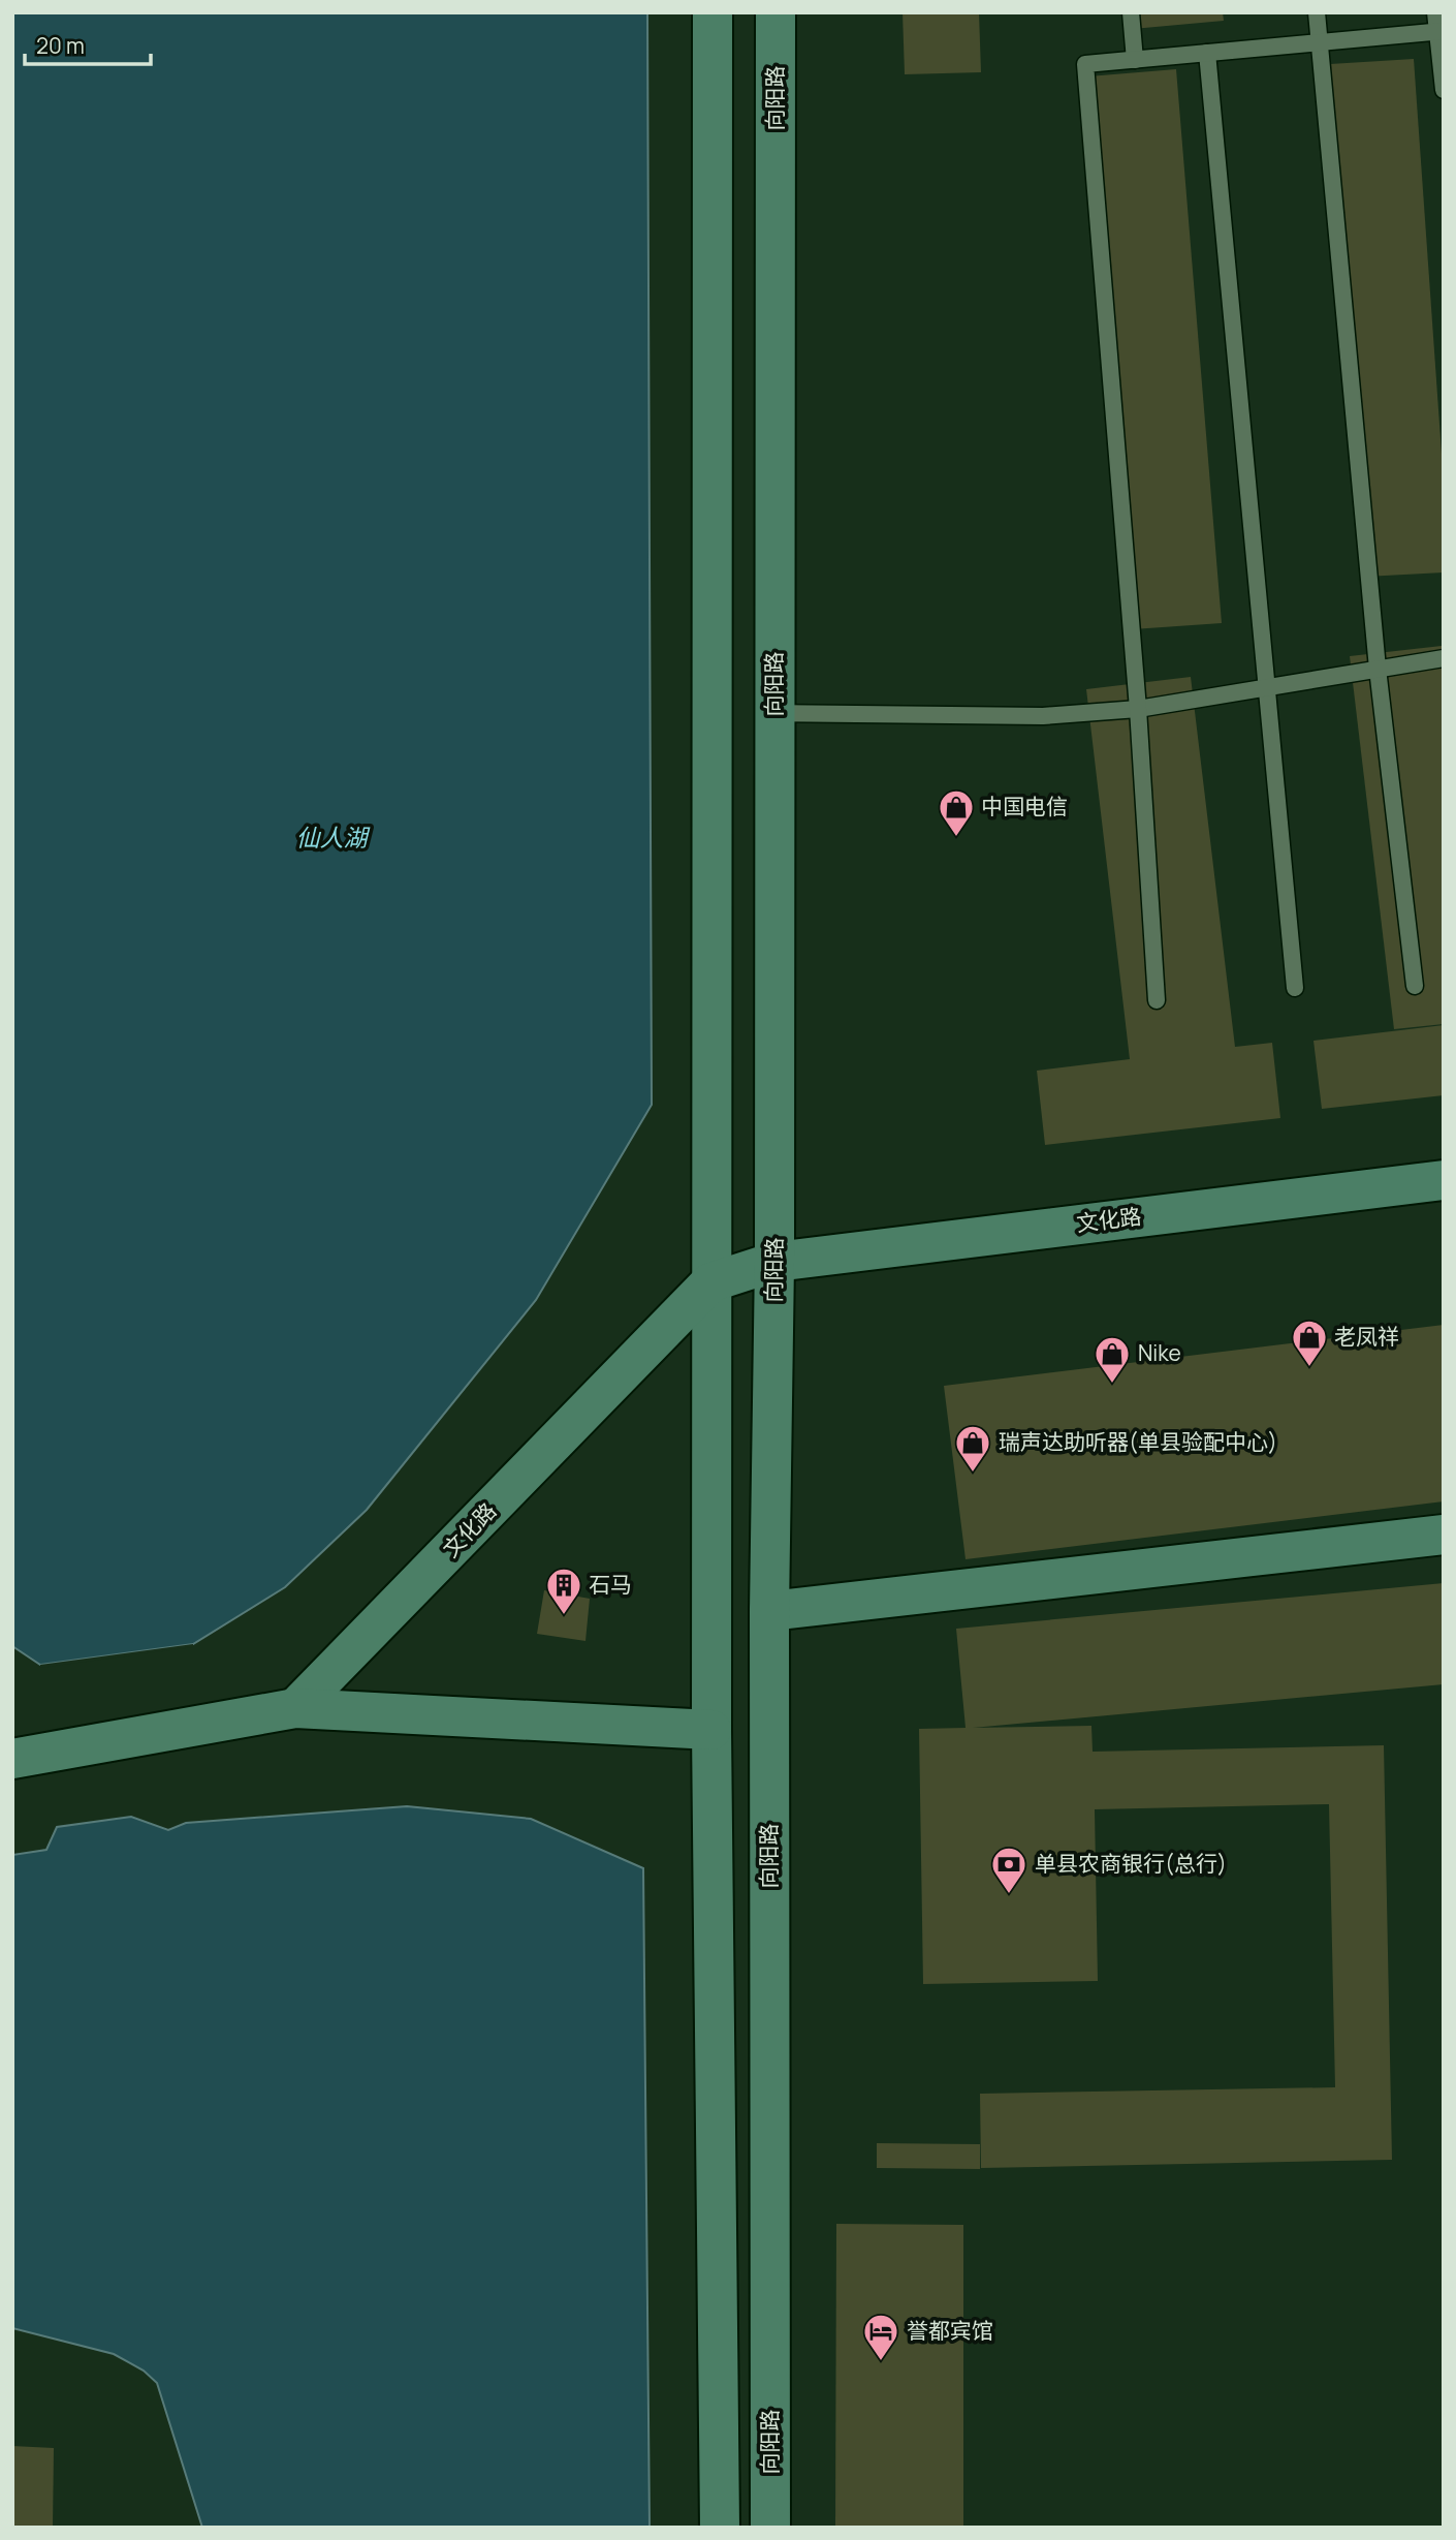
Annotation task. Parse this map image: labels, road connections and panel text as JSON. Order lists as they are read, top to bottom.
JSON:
{
  "streets": {
    "main road": ["向阳路", "文化路"]
  },
  "crossings": [
    ["向阳路", "文化路"]
  ],
  "water": ["仙人湖"],
  "places": {
    "shop": [
      "中国电信",
      "老凤祥",
      "Nike",
      "瑞声达助听器(单县验配中心)"
    ],
    "building": ["石马"],
    "bank": ["单县农商银行(总行)"],
    "hotel": ["誉都宾馆"]
  },
  "scale_bar": "20 m"
}
